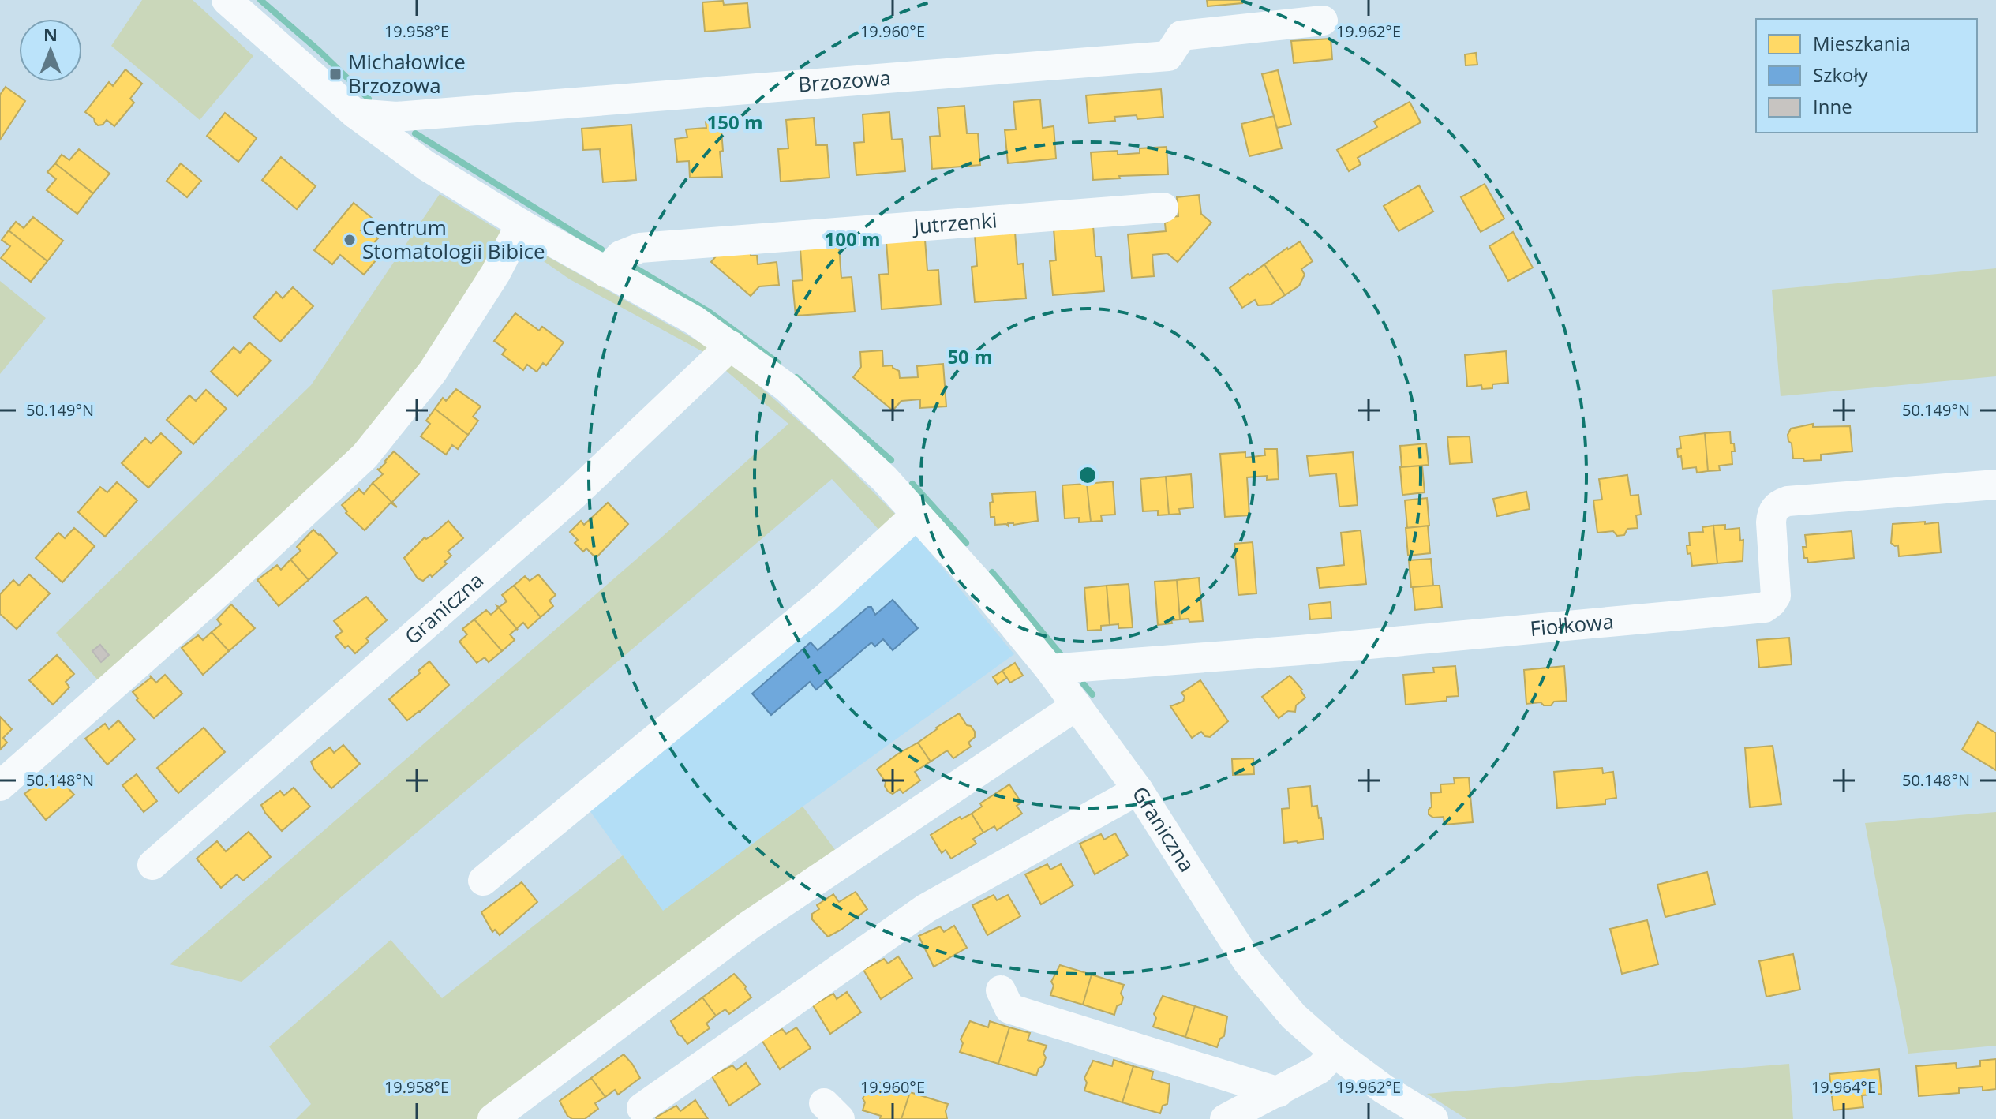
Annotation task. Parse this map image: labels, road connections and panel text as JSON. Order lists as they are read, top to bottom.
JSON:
{
  "streets": {
    "street": [
      "Brzozowa",
      "Jutrzenki",
      "Graniczna",
      "Fiołkowa"
    ]
  },
  "crossings": [
    ["Brzozowa", "Graniczna"],
    ["Jutrzenki", "Graniczna"],
    ["Graniczna", "Fiołkowa"]
  ],
  "places": {
    "transit": ["Michałowice Brzozowa"],
    "other": ["Centrum Stomatologii Bibice"]
  },
  "legend": ["Mieszkania", "Szkoły", "Inne"],
  "north": "top",
  "coordinates": [
    "19.958°E",
    "19.960°E",
    "19.962°E",
    "50.149°N",
    "50.148°N",
    "19.964°E"
  ],
  "rings": ["150 m", "100 m", "50 m"]
}
